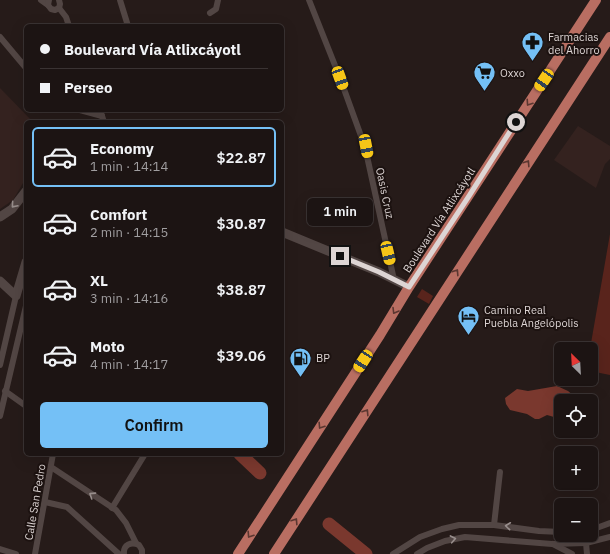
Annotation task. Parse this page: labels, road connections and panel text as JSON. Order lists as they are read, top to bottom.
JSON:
{
  "streets": {
    "main road": ["Boulevard Vía Atlixcáyotl"],
    "street": ["Oasis Cruz", "Calle San Pedro"]
  },
  "places": {
    "pharmacy": ["Farmacias del Ahorro"],
    "supermarket": ["Oxxo"],
    "hotel": ["Camino Real Puebla Angelópolis"],
    "fuel station": ["BP"]
  },
  "north": "top left",
  "page": {
    "banner": ["Boulevard Vía Atlixcáyotl", "Perseo"],
    "list": [
      {
        "name": "Economy",
        "note": "1 min · 14:14",
        "value": "$22.87"
      },
      {
        "name": "Comfort",
        "note": "2 min · 14:15",
        "value": "$30.87"
      },
      {
        "name": "XL",
        "note": "3 min · 14:16",
        "value": "$38.87"
      },
      {
        "name": "Moto",
        "note": "4 min · 14:17",
        "value": "$39.06"
      }
    ],
    "bubble": "1 min",
    "map_buttons": ["+", "−"],
    "buttons": "Confirm"
  }
}
